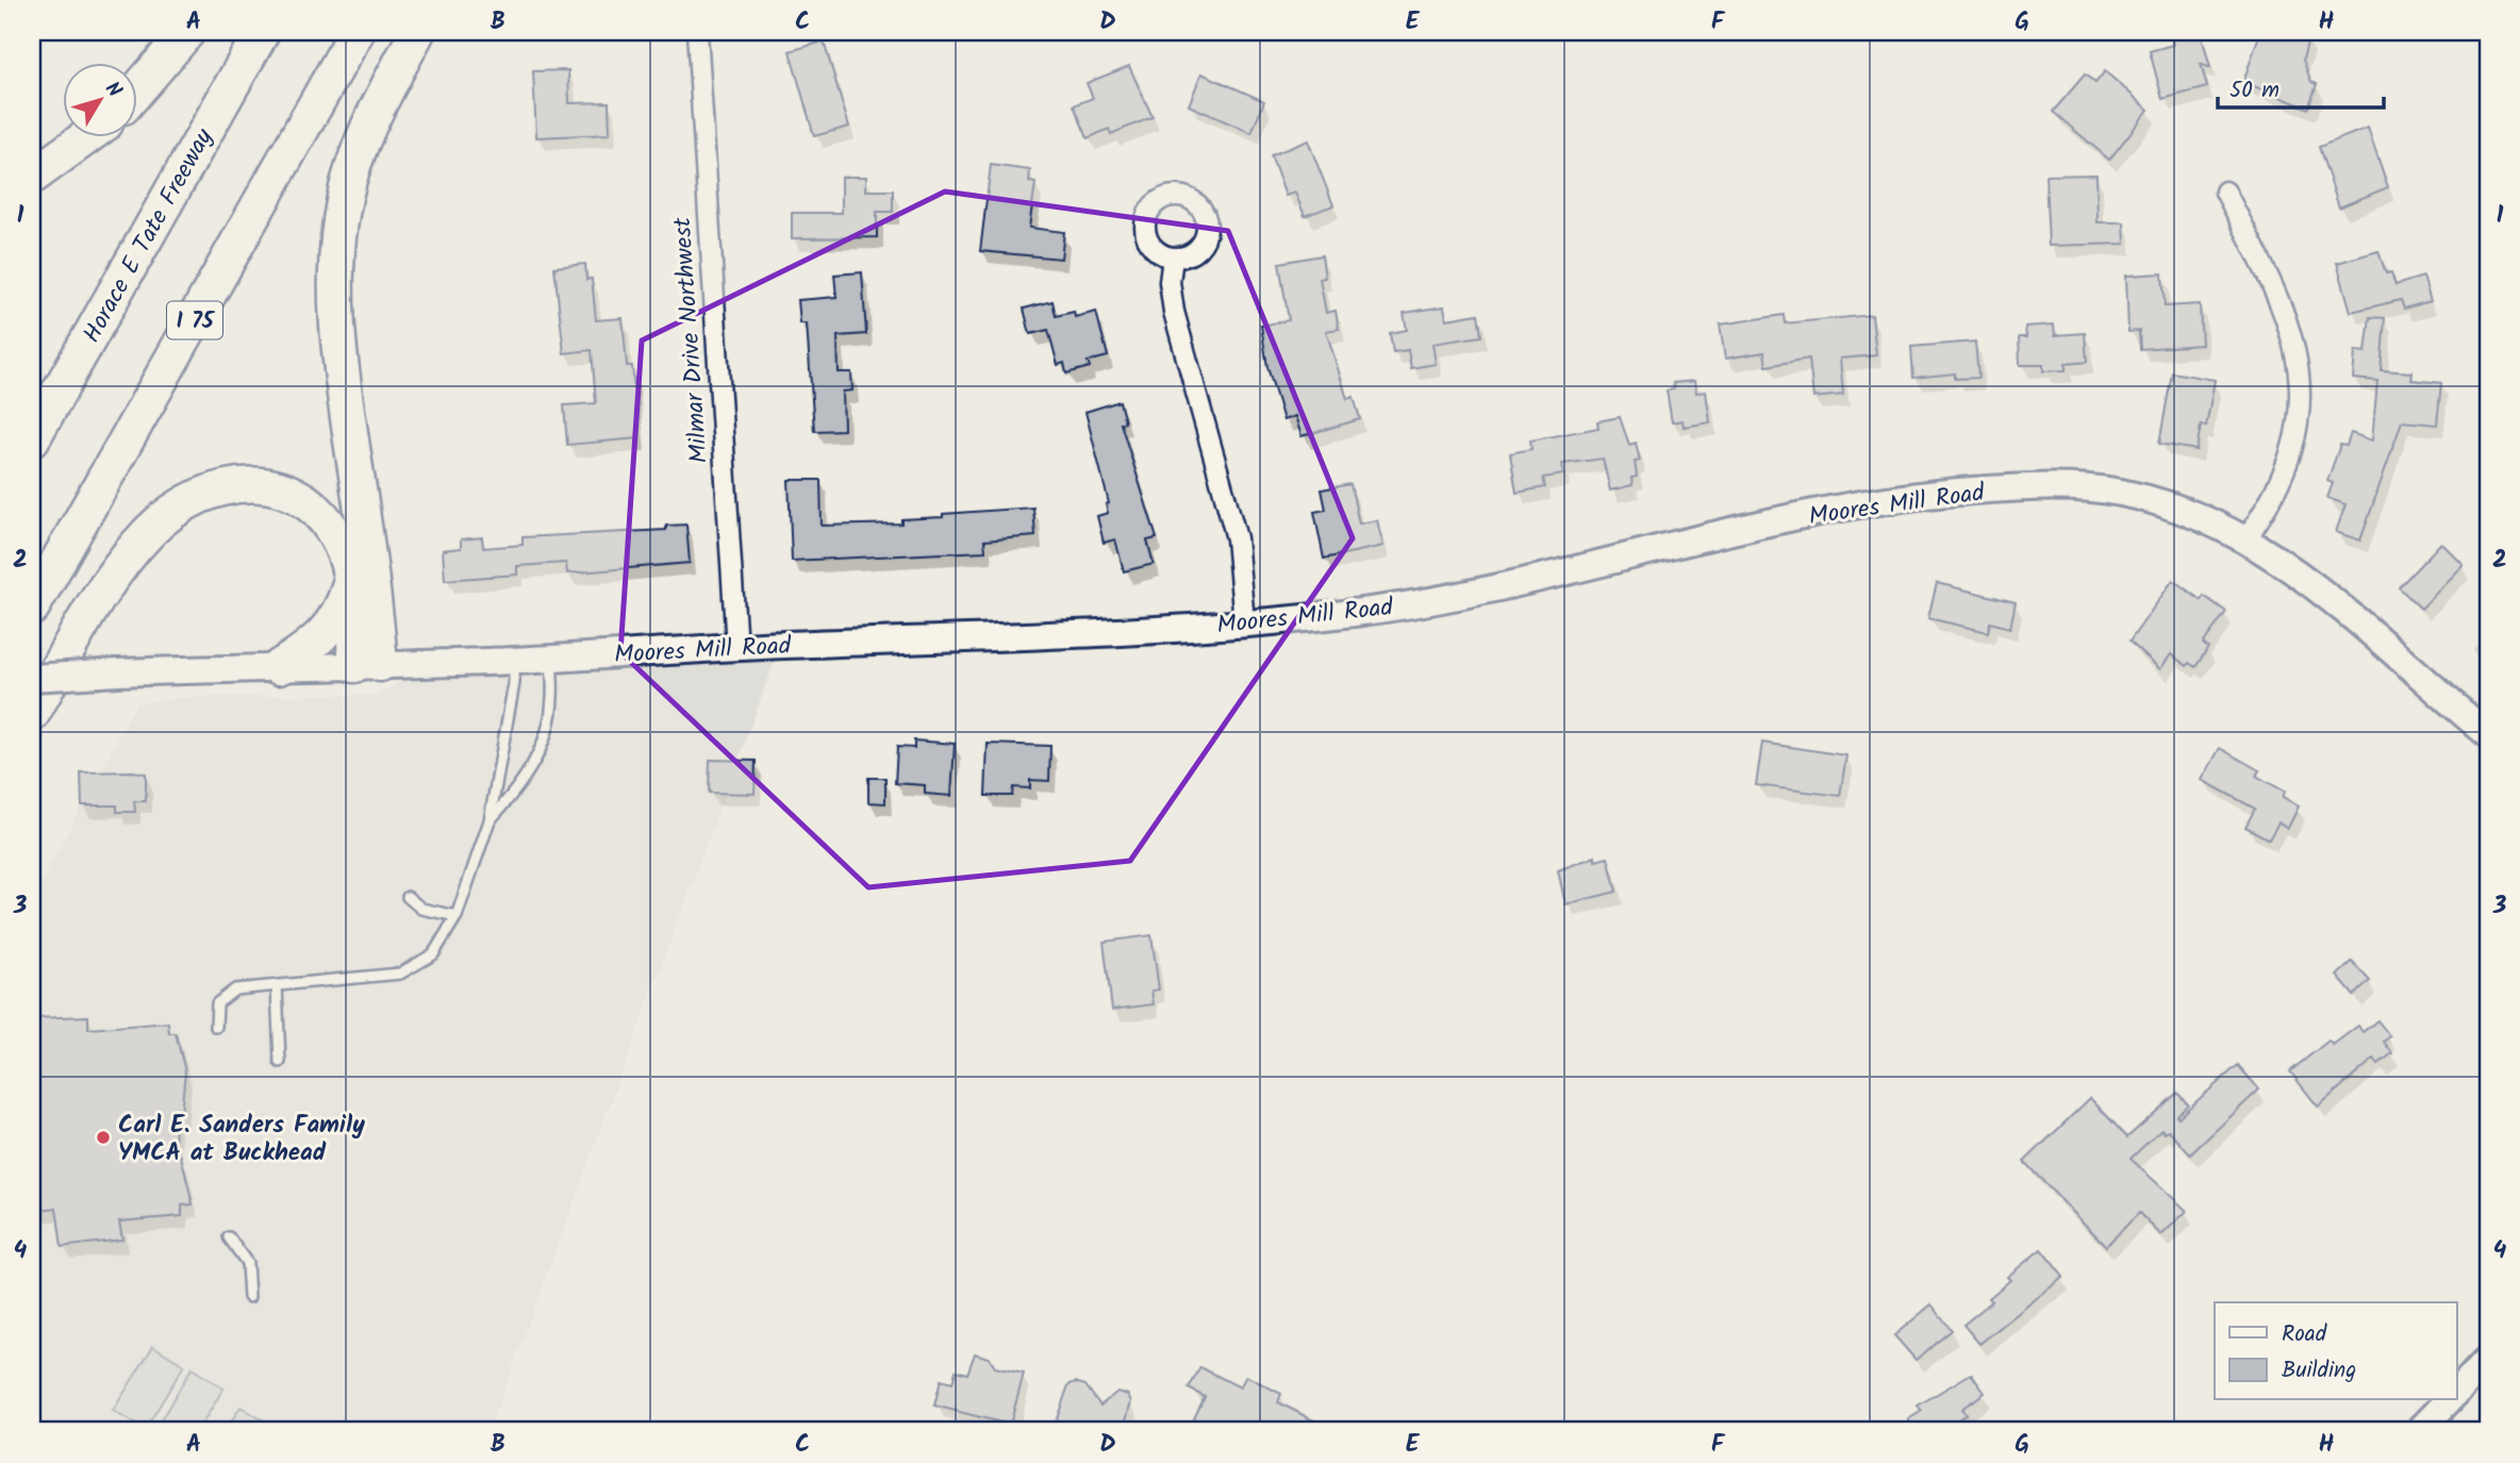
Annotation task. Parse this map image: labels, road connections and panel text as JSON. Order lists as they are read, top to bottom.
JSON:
{
  "streets": {
    "highway": ["Horace E Tate Freeway", "I 75"],
    "street": ["Milmar Drive Northwest", "Moores Mill Road"]
  },
  "crossings": [
    ["Milmar Drive Northwest", "Moores Mill Road"]
  ],
  "places": ["Carl E. Sanders Family YMCA at Buckhead"],
  "legend": ["Road", "Building"],
  "scale_bar": "50 m",
  "north": "top right",
  "grid": {
    "columns": [
      "A",
      "B",
      "C",
      "D",
      "E",
      "F",
      "G",
      "H"
    ],
    "rows": [
      "1",
      "2",
      "3",
      "4"
    ]
  }
}
